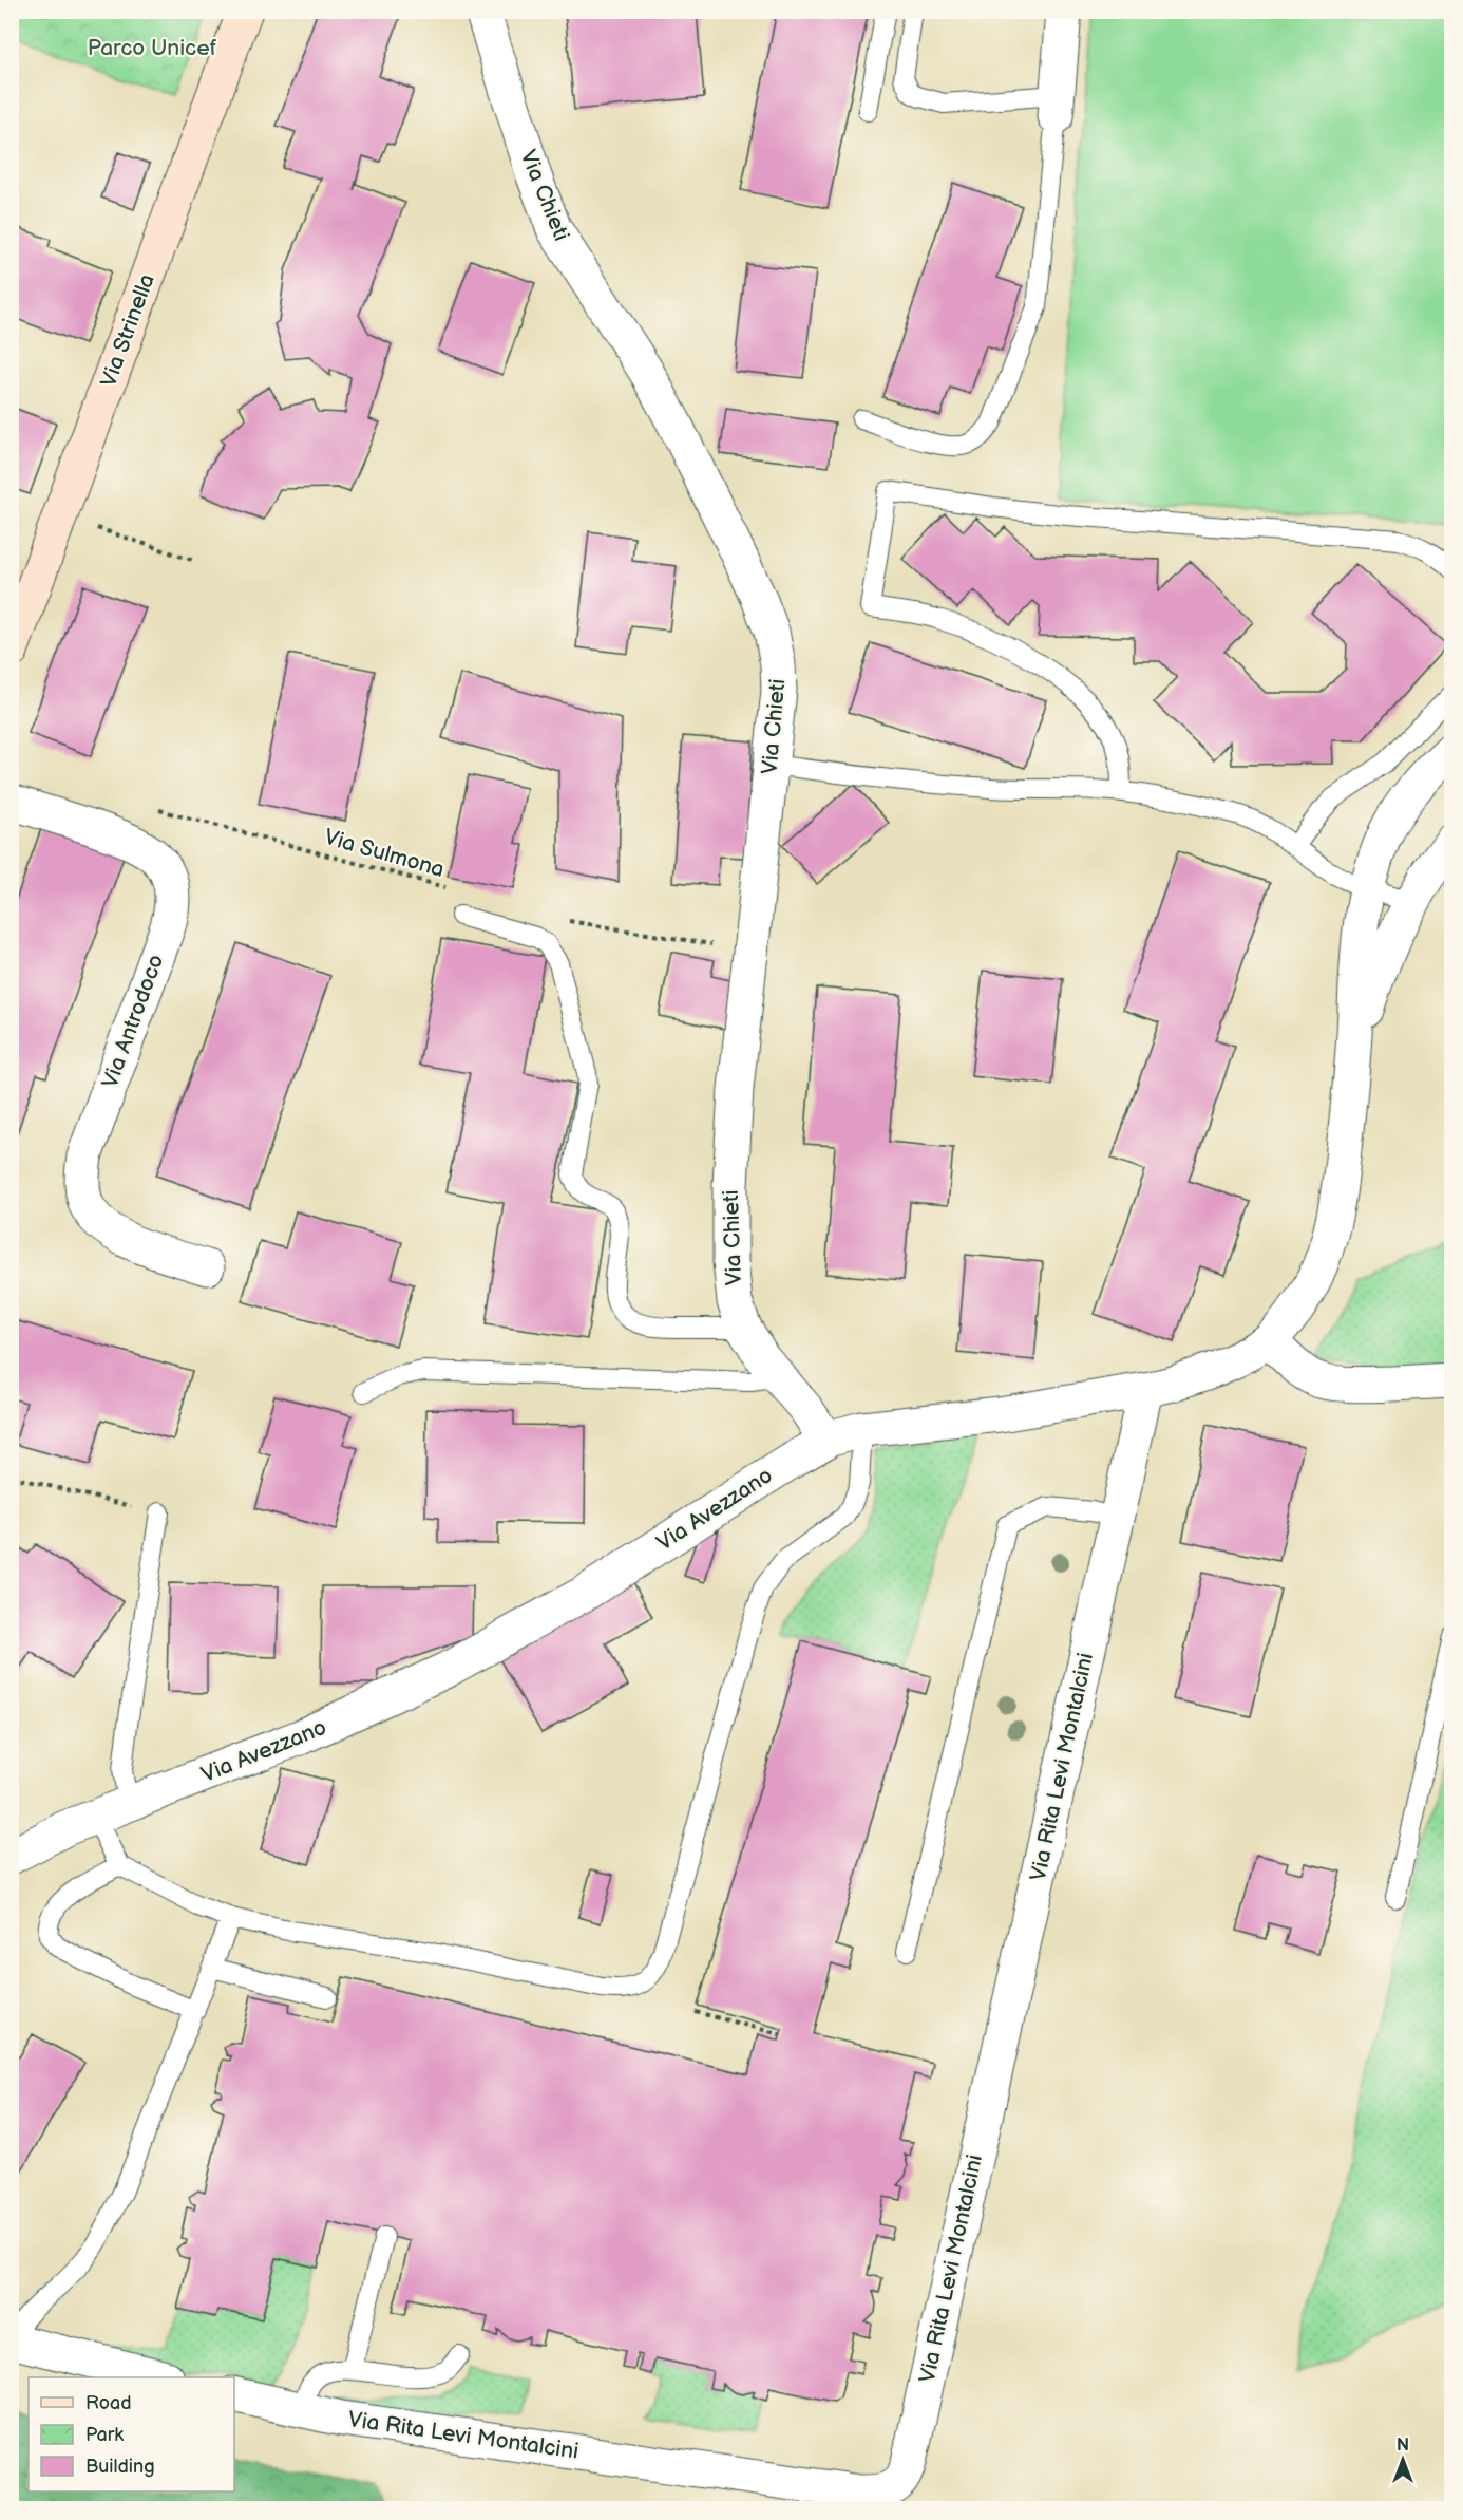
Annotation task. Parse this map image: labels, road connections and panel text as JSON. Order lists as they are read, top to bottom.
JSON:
{
  "streets": {
    "main road": ["Via Strinella"],
    "street": [
      "Via Chieti",
      "Via Antrodoco",
      "Via Avezzano",
      "Via Rita Levi Montalcini"
    ],
    "path": ["Via Sulmona"]
  },
  "crossings": [
    ["Via Chieti", "Via Avezzano"],
    ["Via Avezzano", "Via Rita Levi Montalcini"]
  ],
  "parks": ["Parco Unicef"],
  "legend": ["Road", "Park", "Building"],
  "north": "top"
}
